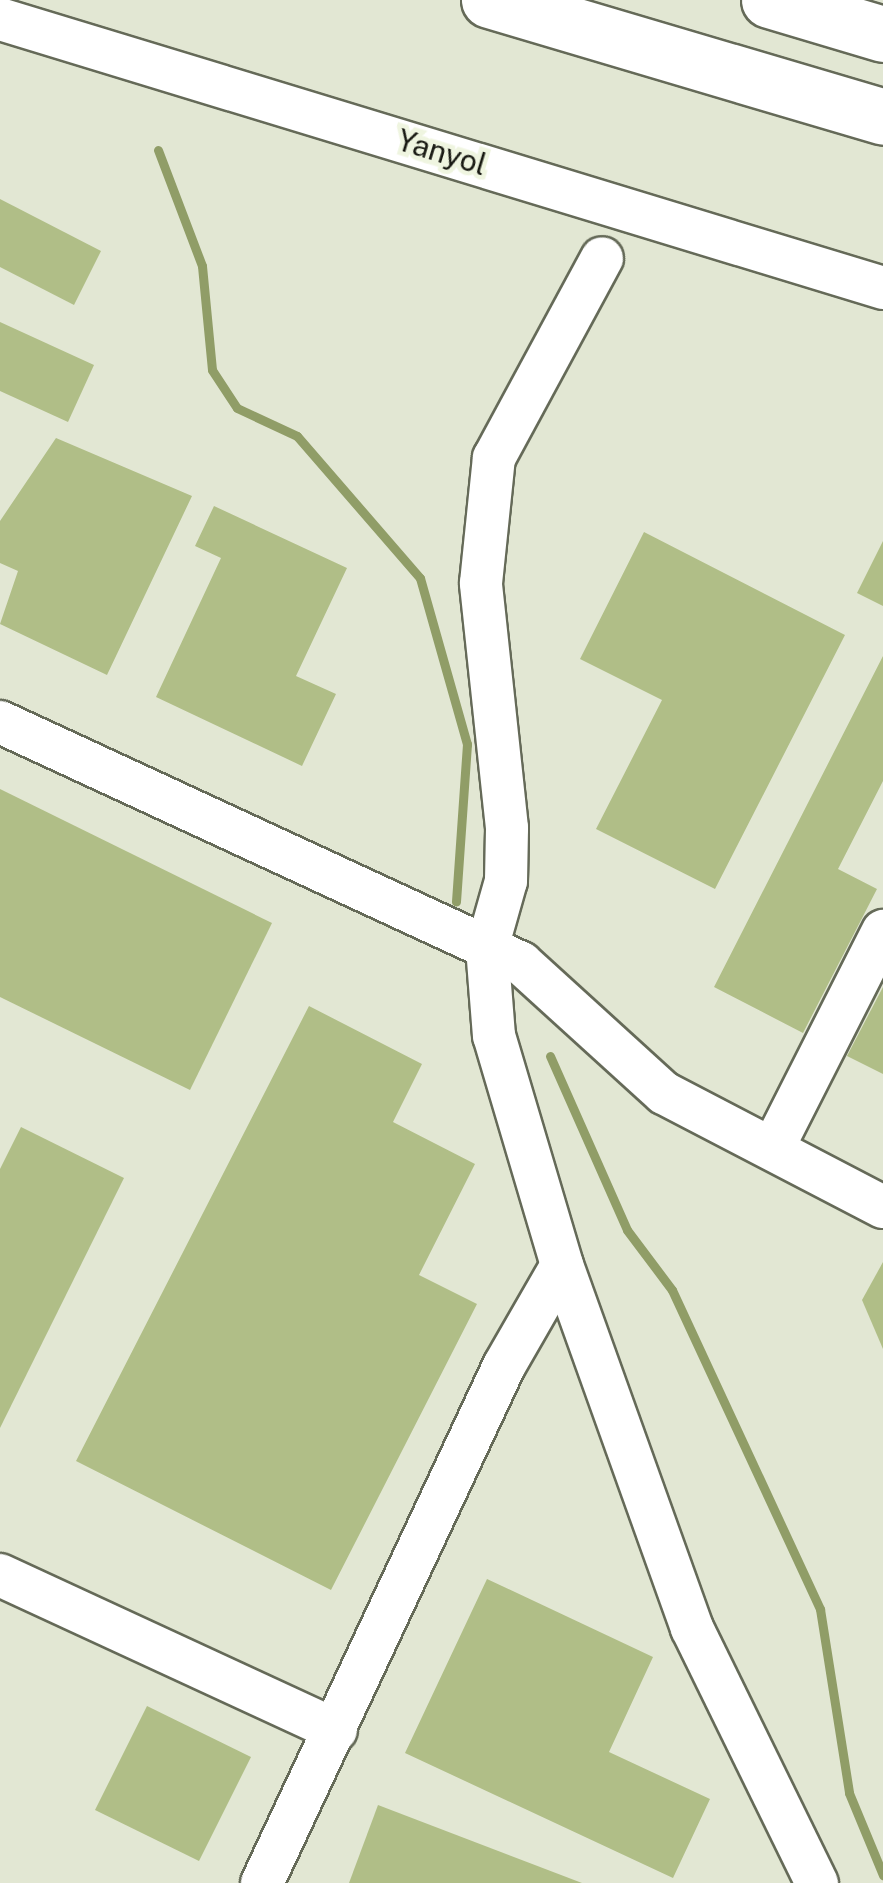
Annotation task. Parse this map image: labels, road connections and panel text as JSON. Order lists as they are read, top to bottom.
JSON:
{
  "streets": {
    "street": ["Yanyol"]
  }
}
